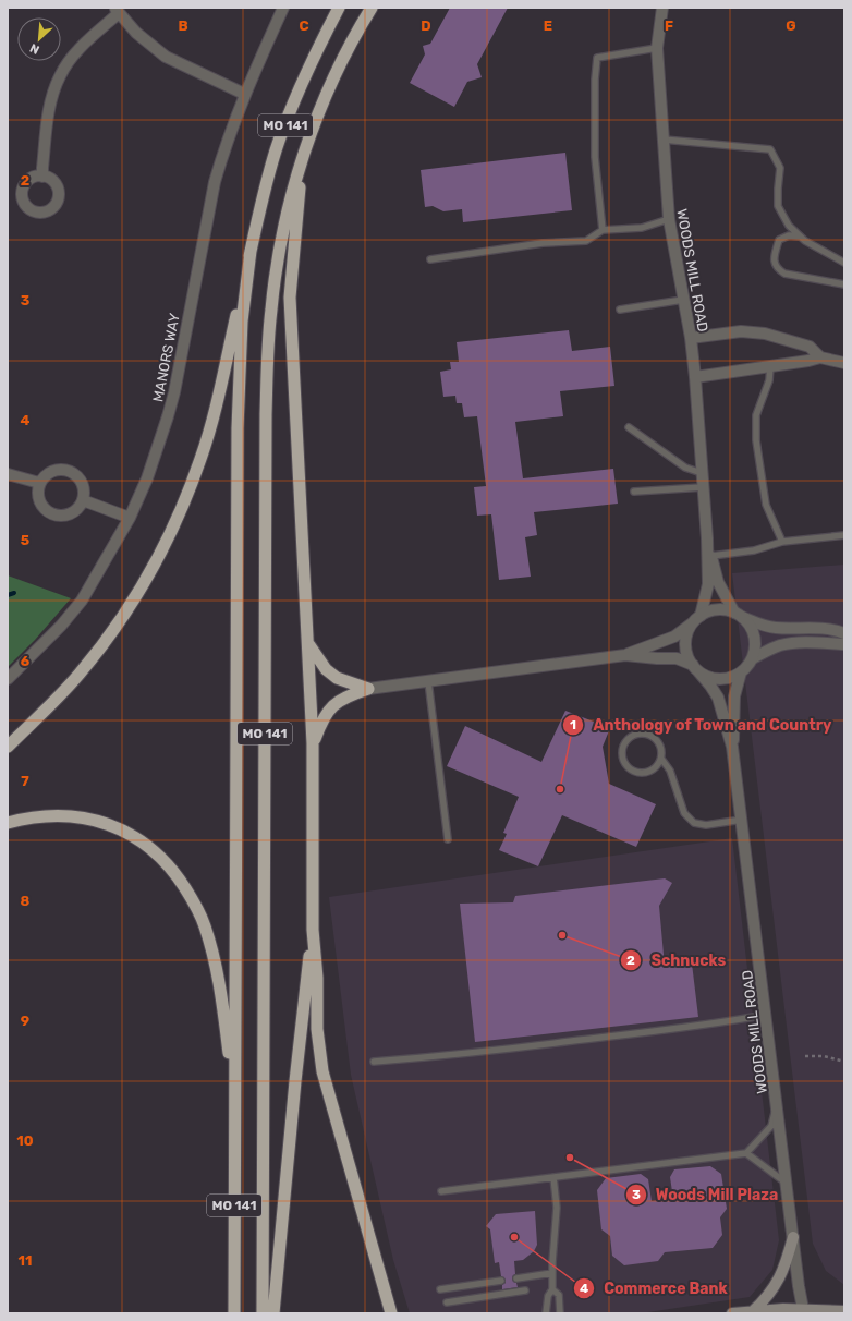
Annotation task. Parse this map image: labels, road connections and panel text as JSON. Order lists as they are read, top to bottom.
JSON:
{
  "streets": {
    "highway": ["MO 141"],
    "street": ["WOODS MILL ROAD", "MANORS WAY"]
  },
  "places": [
    "Anthology of Town and Country",
    "Schnucks",
    "Woods Mill Plaza",
    "Commerce Bank"
  ],
  "north": "bottom left",
  "grid": {
    "columns": [
      "B",
      "C",
      "D",
      "E",
      "F",
      "G"
    ],
    "rows": [
      "2",
      "3",
      "4",
      "5",
      "6",
      "7",
      "8",
      "9",
      "10",
      "11"
    ]
  }
}
